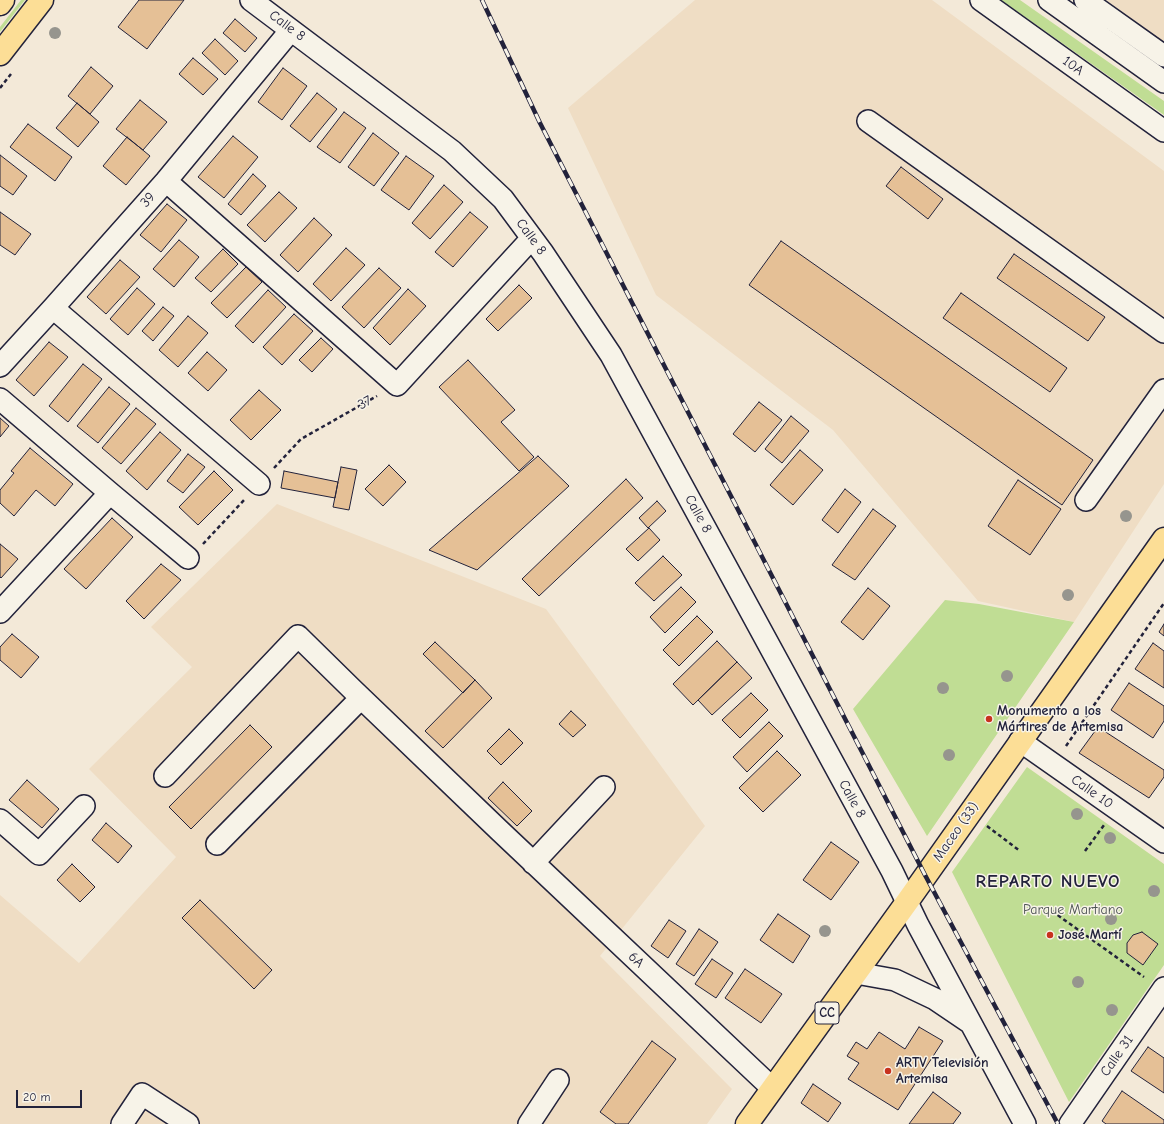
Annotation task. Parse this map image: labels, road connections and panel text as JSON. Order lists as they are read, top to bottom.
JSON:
{
  "streets": {
    "main road": ["Maceo (33)", "CC"],
    "street": [
      "Calle 8",
      "10A",
      "39",
      "Calle 10",
      "6A",
      "Calle 31"
    ],
    "path": ["37"]
  },
  "crossings": [
    ["Calle 8", "39"],
    ["Calle 8", "Maceo (33)"],
    ["Calle 10", "Maceo (33)"],
    ["Maceo (33)", "6A"]
  ],
  "districts": ["REPARTO NUEVO"],
  "parks": ["Parque Martiano"],
  "places": ["Monumento a los Mártires de Artemisa", "José Martí", "ARTV Televisión Artemisa"],
  "scale_bar": "20 m"
}
